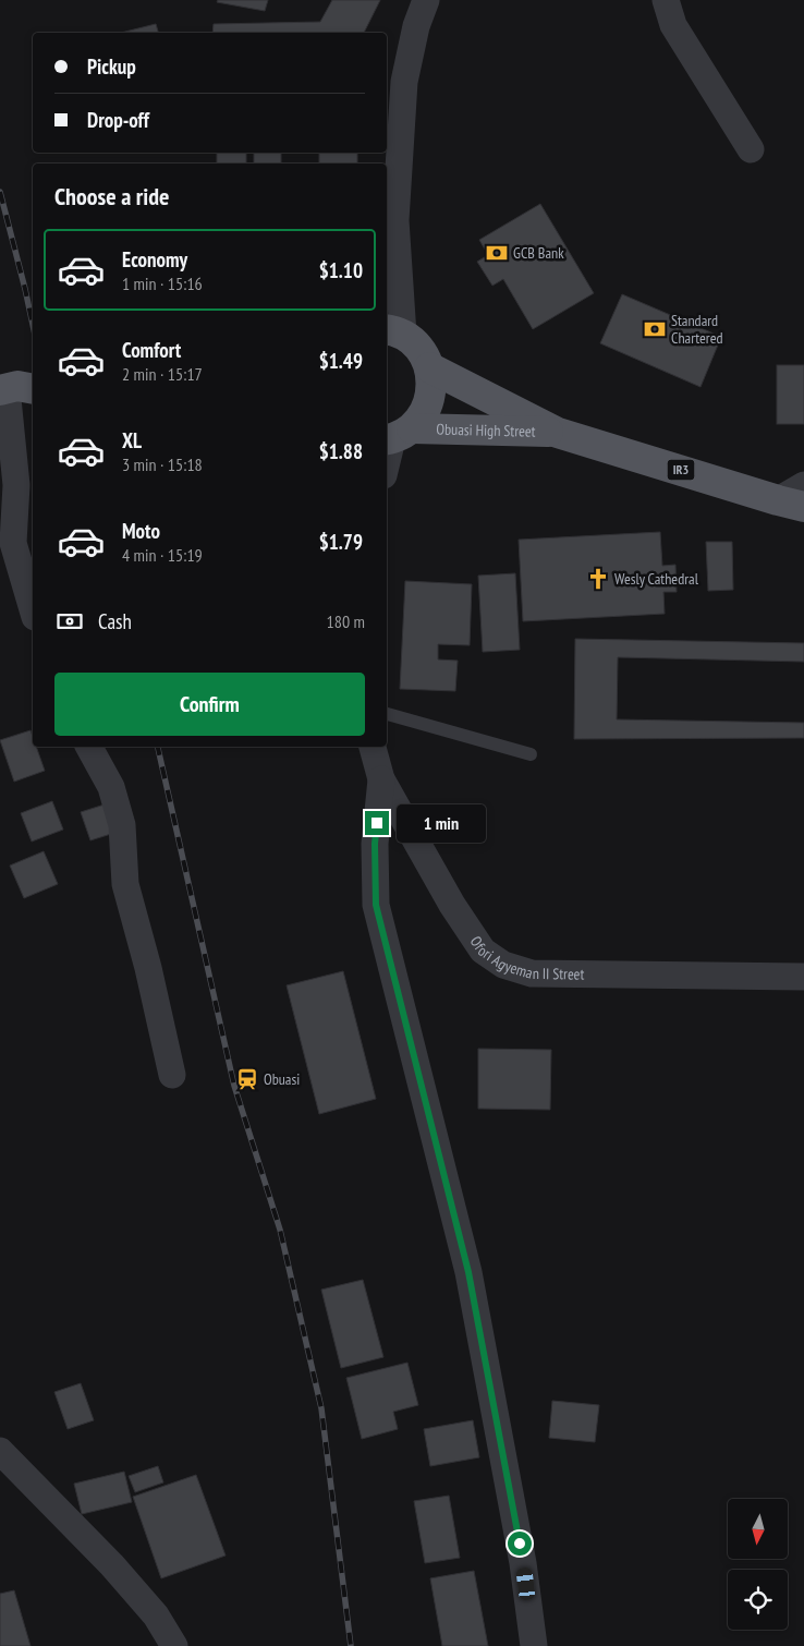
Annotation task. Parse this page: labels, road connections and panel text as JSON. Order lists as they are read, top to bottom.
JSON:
{
  "streets": {
    "main road": ["Obuasi High Street", "IR3"],
    "street": ["Ofori Agyeman II Street"]
  },
  "places": {
    "bank": ["GCB Bank", "Standard Chartered"],
    "church": ["Wesly Cathedral"],
    "station": ["Obuasi"]
  },
  "north": "bottom",
  "page": {
    "banner": ["Pickup", "Drop-off"],
    "heading": "Choose a ride",
    "list": [
      {
        "name": "Economy",
        "note": "1 min · 15:16",
        "value": "$1.10"
      },
      {
        "name": "Comfort",
        "note": "2 min · 15:17",
        "value": "$1.49"
      },
      {
        "name": "XL",
        "note": "3 min · 15:18",
        "value": "$1.88"
      },
      {
        "name": "Moto",
        "note": "4 min · 15:19",
        "value": "$1.79"
      }
    ],
    "pay": ["Cash", "180 m"],
    "buttons": "Confirm",
    "bubble": "1 min"
  }
}
